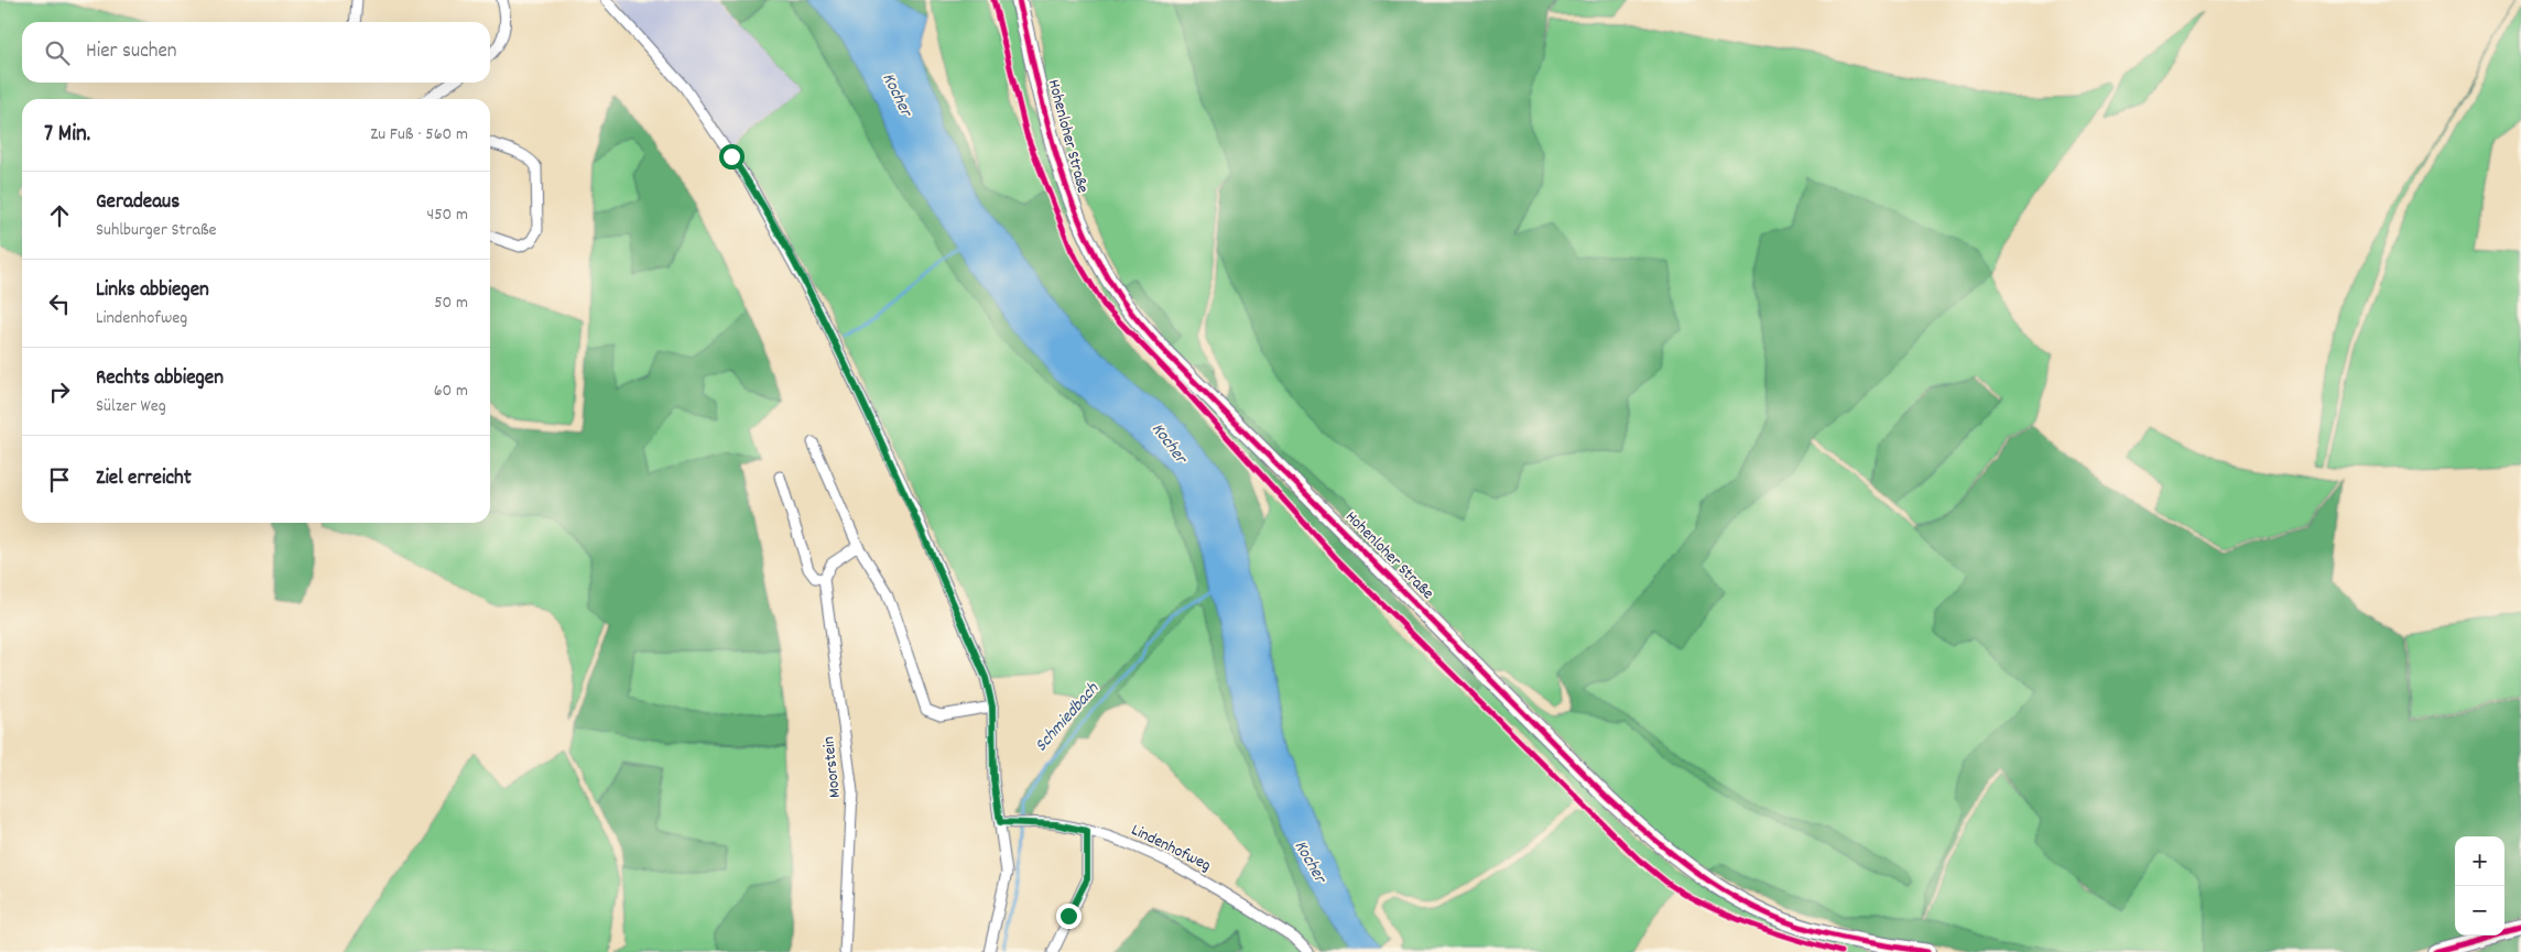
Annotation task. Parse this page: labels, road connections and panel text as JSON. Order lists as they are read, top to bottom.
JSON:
{
  "streets": {
    "main road": ["Hohenloher Straße"],
    "street": ["Moorstein", "Lindenhofweg"]
  },
  "water": ["Kocher", "Schmiedbach"],
  "page": {
    "search": "Hier suchen",
    "heading": ["7 Min.", "Zu Fuß · 560 m"],
    "list": [
      ["Geradeaus", "Suhlburger Straße", "450 m"],
      ["Links abbiegen", "Lindenhofweg", "50 m"],
      ["Rechts abbiegen", "Sülzer Weg", "60 m"],
      "Ziel erreicht"
    ],
    "map_buttons": ["+", "−"]
  }
}
